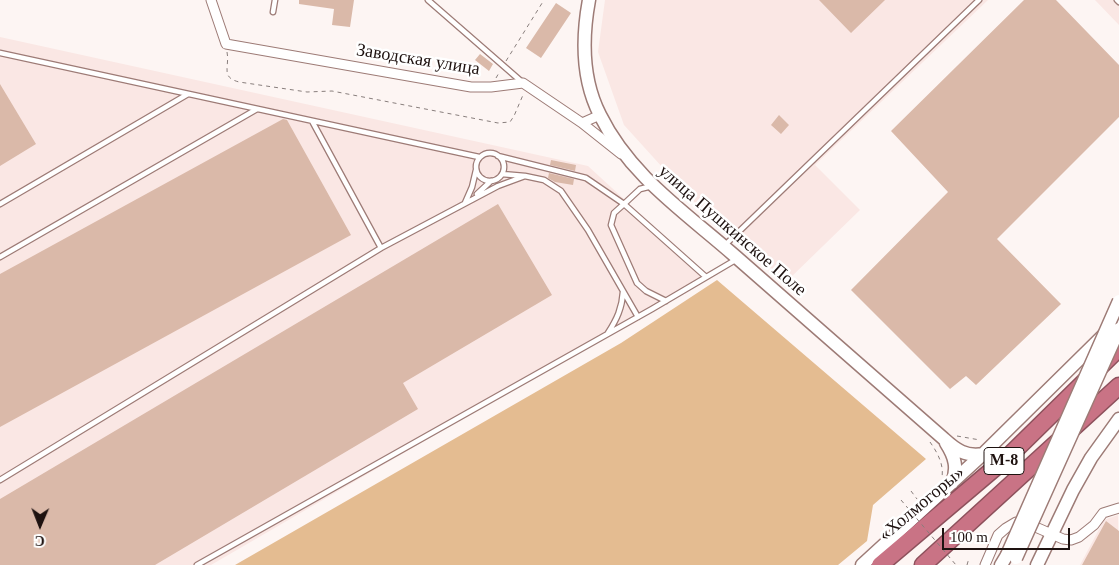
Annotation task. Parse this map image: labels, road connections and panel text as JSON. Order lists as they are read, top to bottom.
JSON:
{
  "streets": {
    "highway": ["М-8", "«Холмогоры»"],
    "main road": ["улица Пушкинское Поле"],
    "street": ["Заводская улица"]
  },
  "scale_bar": "100 m",
  "north": "bottom"
}
